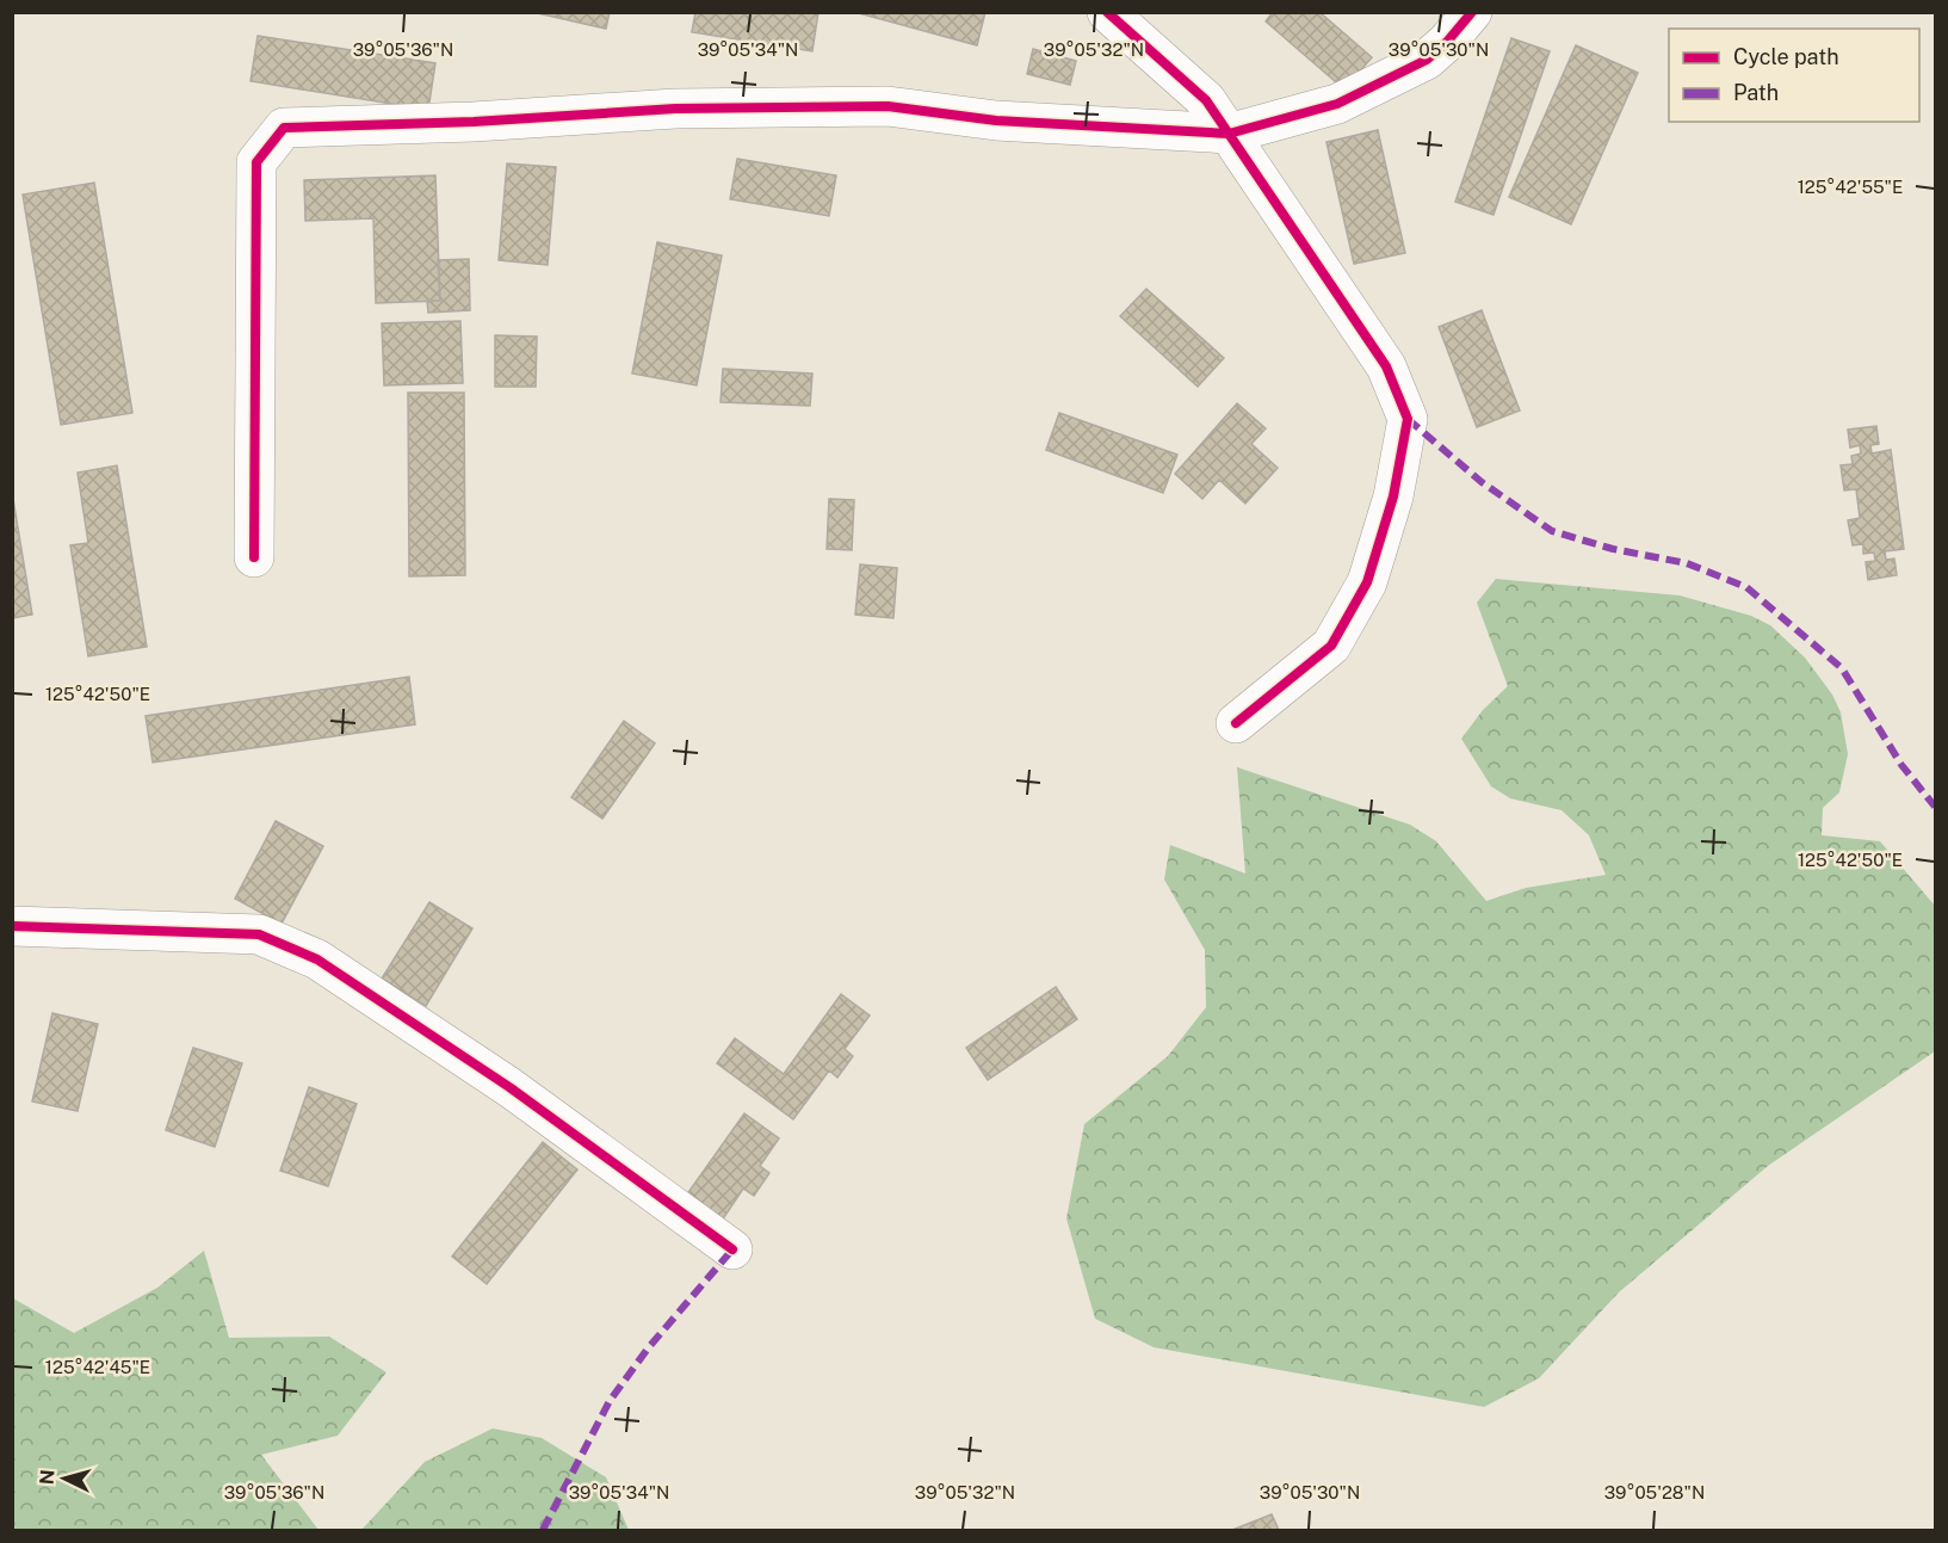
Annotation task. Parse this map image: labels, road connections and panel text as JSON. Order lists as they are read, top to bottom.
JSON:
{
  "legend": ["Cycle path", "Path"],
  "north": "left",
  "coordinates": [
    "39°05'36\"N",
    "39°05'34\"N",
    "39°05'32\"N",
    "39°05'30\"N",
    "125°42'55\"E",
    "125°42'50\"E",
    "125°42'45\"E",
    "39°05'28\"N"
  ]
}
